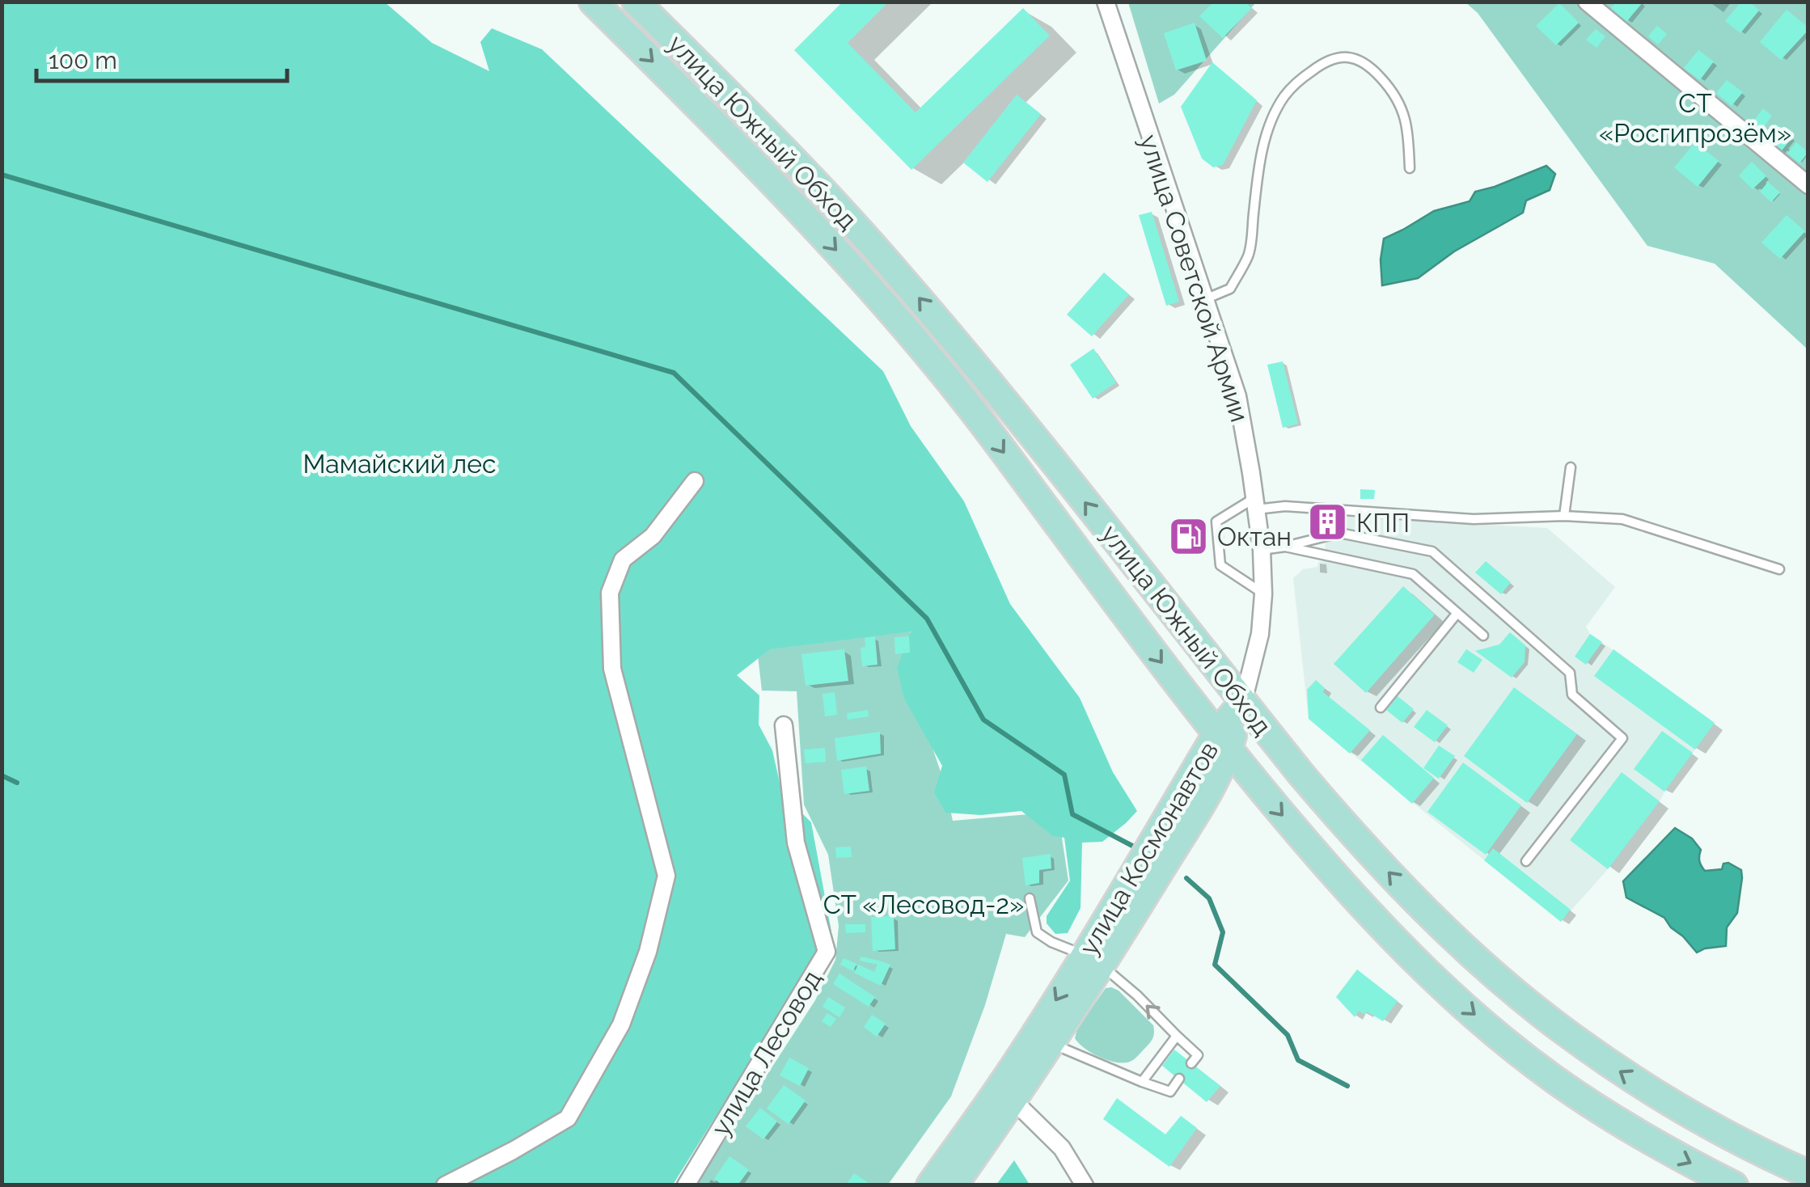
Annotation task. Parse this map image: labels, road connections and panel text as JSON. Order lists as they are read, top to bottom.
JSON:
{
  "streets": {
    "main road": ["улица Южный Обход", "улица Космонавтов"],
    "street": ["улица Советской Армии", "улица Лесовод"]
  },
  "crossings": [
    ["улица Южный Обход", "улица Советской Армии"],
    ["улица Южный Обход", "улица Космонавтов"],
    ["улица Советской Армии", "улица Космонавтов"]
  ],
  "parks": ["СТ «Росгипрозём»", "Мамайский лес", "СТ «Лесовод-2»"],
  "places": {
    "building": ["КПП"],
    "fuel station": ["Октан"]
  },
  "scale_bar": "100 m"
}
